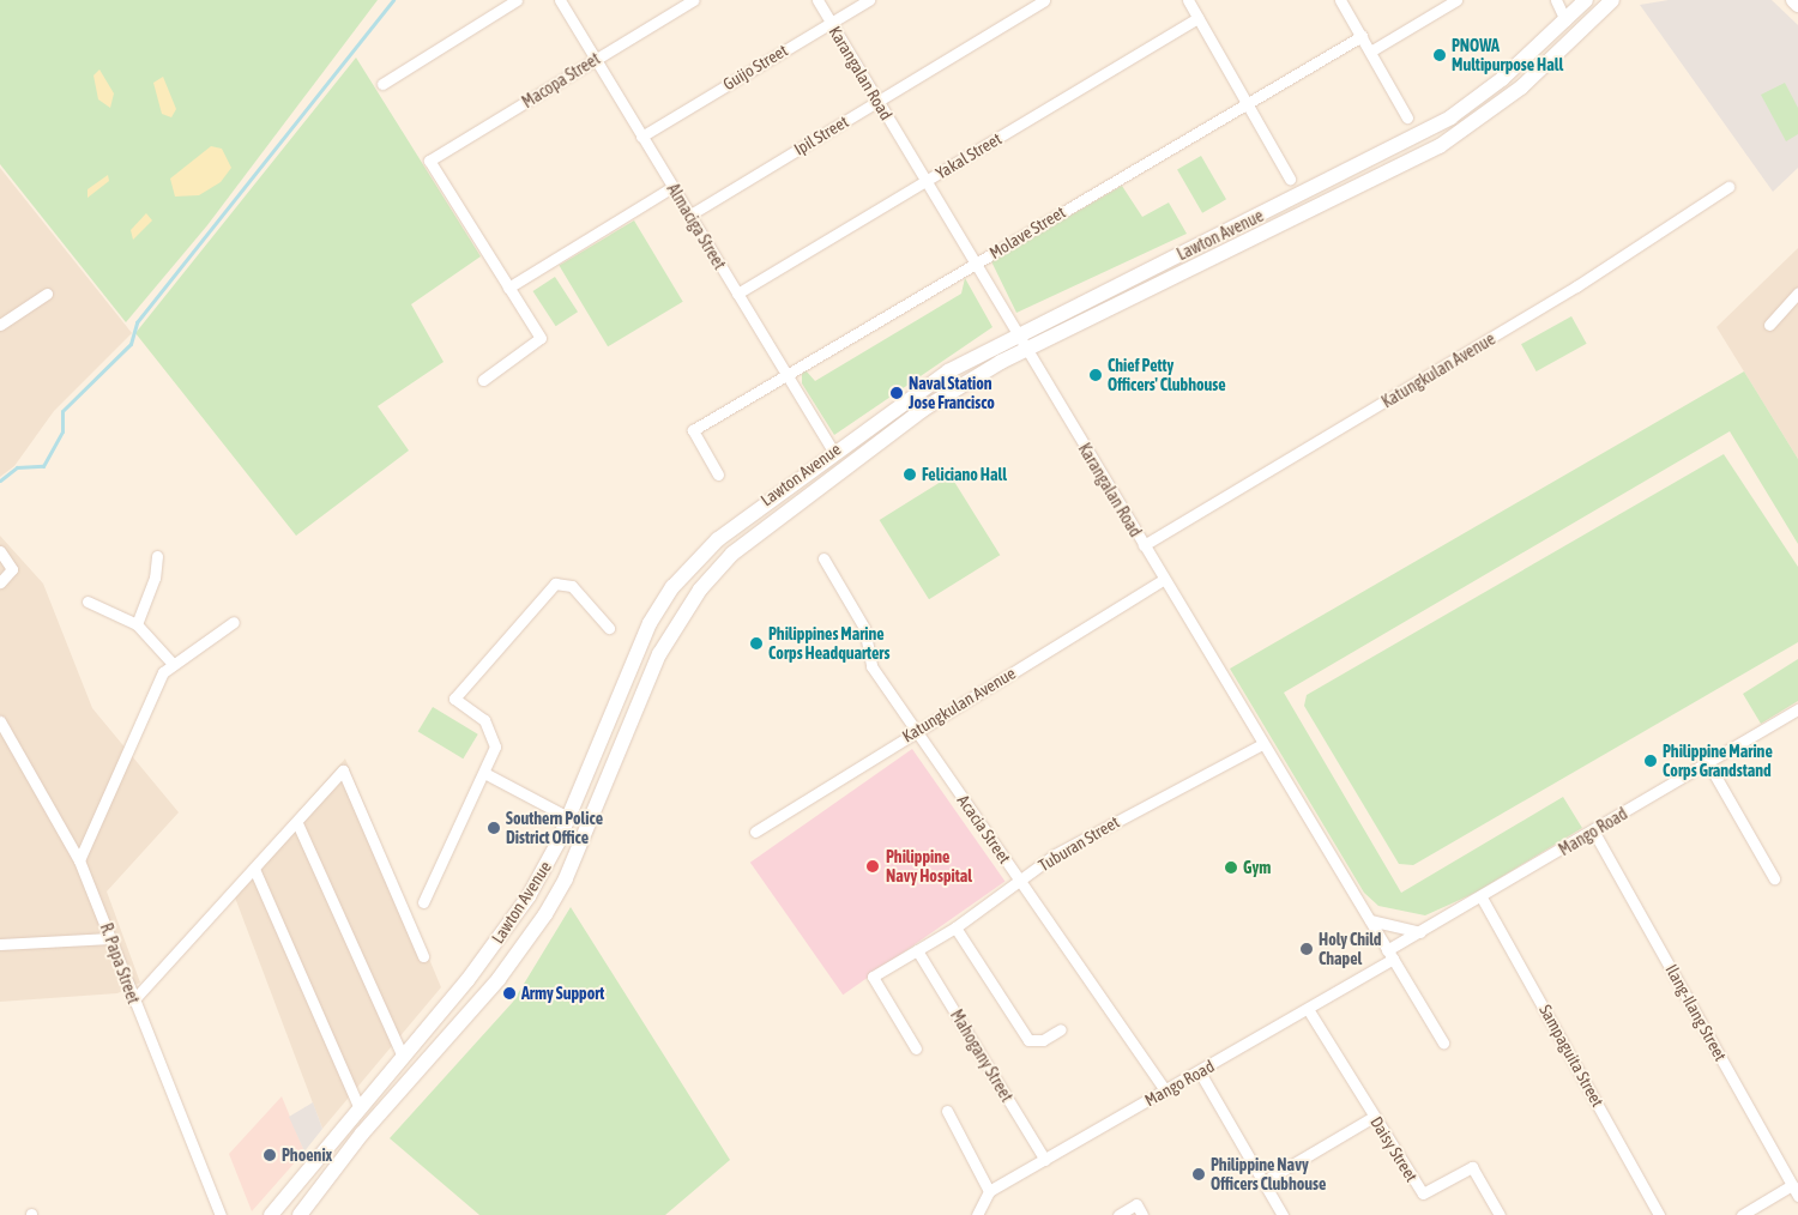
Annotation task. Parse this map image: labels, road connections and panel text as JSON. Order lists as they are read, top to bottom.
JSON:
{
  "streets": {
    "main road": ["Lawton Avenue"],
    "street": [
      "Guijo Street",
      "Karangalan Road",
      "Macopa Street",
      "Ipil Street",
      "Yakal Street",
      "Almaciga Street",
      "Molave Street",
      "Katungkulan Avenue",
      "Acacia Street",
      "Mango Road",
      "Tuburan Street",
      "R. Papa Street",
      "Ilang-Ilang Street",
      "Mahogany Street",
      "Sampaguita Street",
      "Daisy Street"
    ]
  },
  "crossings": [
    ["Guijo Street", "Karangalan Road"],
    ["Guijo Street", "Almaciga Street"],
    ["Karangalan Road", "Ipil Street"],
    ["Karangalan Road", "Yakal Street"],
    ["Karangalan Road", "Molave Street"],
    ["Karangalan Road", "Lawton Avenue"],
    ["Karangalan Road", "Katungkulan Avenue"],
    ["Karangalan Road", "Mango Road"],
    ["Karangalan Road", "Tuburan Street"],
    ["Macopa Street", "Almaciga Street"],
    ["Ipil Street", "Almaciga Street"],
    ["Yakal Street", "Almaciga Street"],
    ["Almaciga Street", "Molave Street"],
    ["Almaciga Street", "Lawton Avenue"],
    ["Katungkulan Avenue", "Acacia Street"],
    ["Acacia Street", "Mango Road"],
    ["Acacia Street", "Tuburan Street"],
    ["Mango Road", "Ilang-Ilang Street"],
    ["Mango Road", "Mahogany Street"],
    ["Mango Road", "Sampaguita Street"],
    ["Mango Road", "Daisy Street"],
    ["Tuburan Street", "Mahogany Street"]
  ],
  "places": [
    "PNOWA Multipurpose Hall",
    "Chief Petty Officers' Clubhouse",
    "Naval Station Jose Francisco",
    "Feliciano Hall",
    "Philippines Marine Corps Headquarters",
    "Philippine Marine Corps Grandstand",
    "Southern Police District Office",
    "Philippine Navy Hospital",
    "Gym",
    "Holy Child Chapel",
    "Army Support",
    "Phoenix",
    "Philippine Navy Officers Clubhouse"
  ]
}
